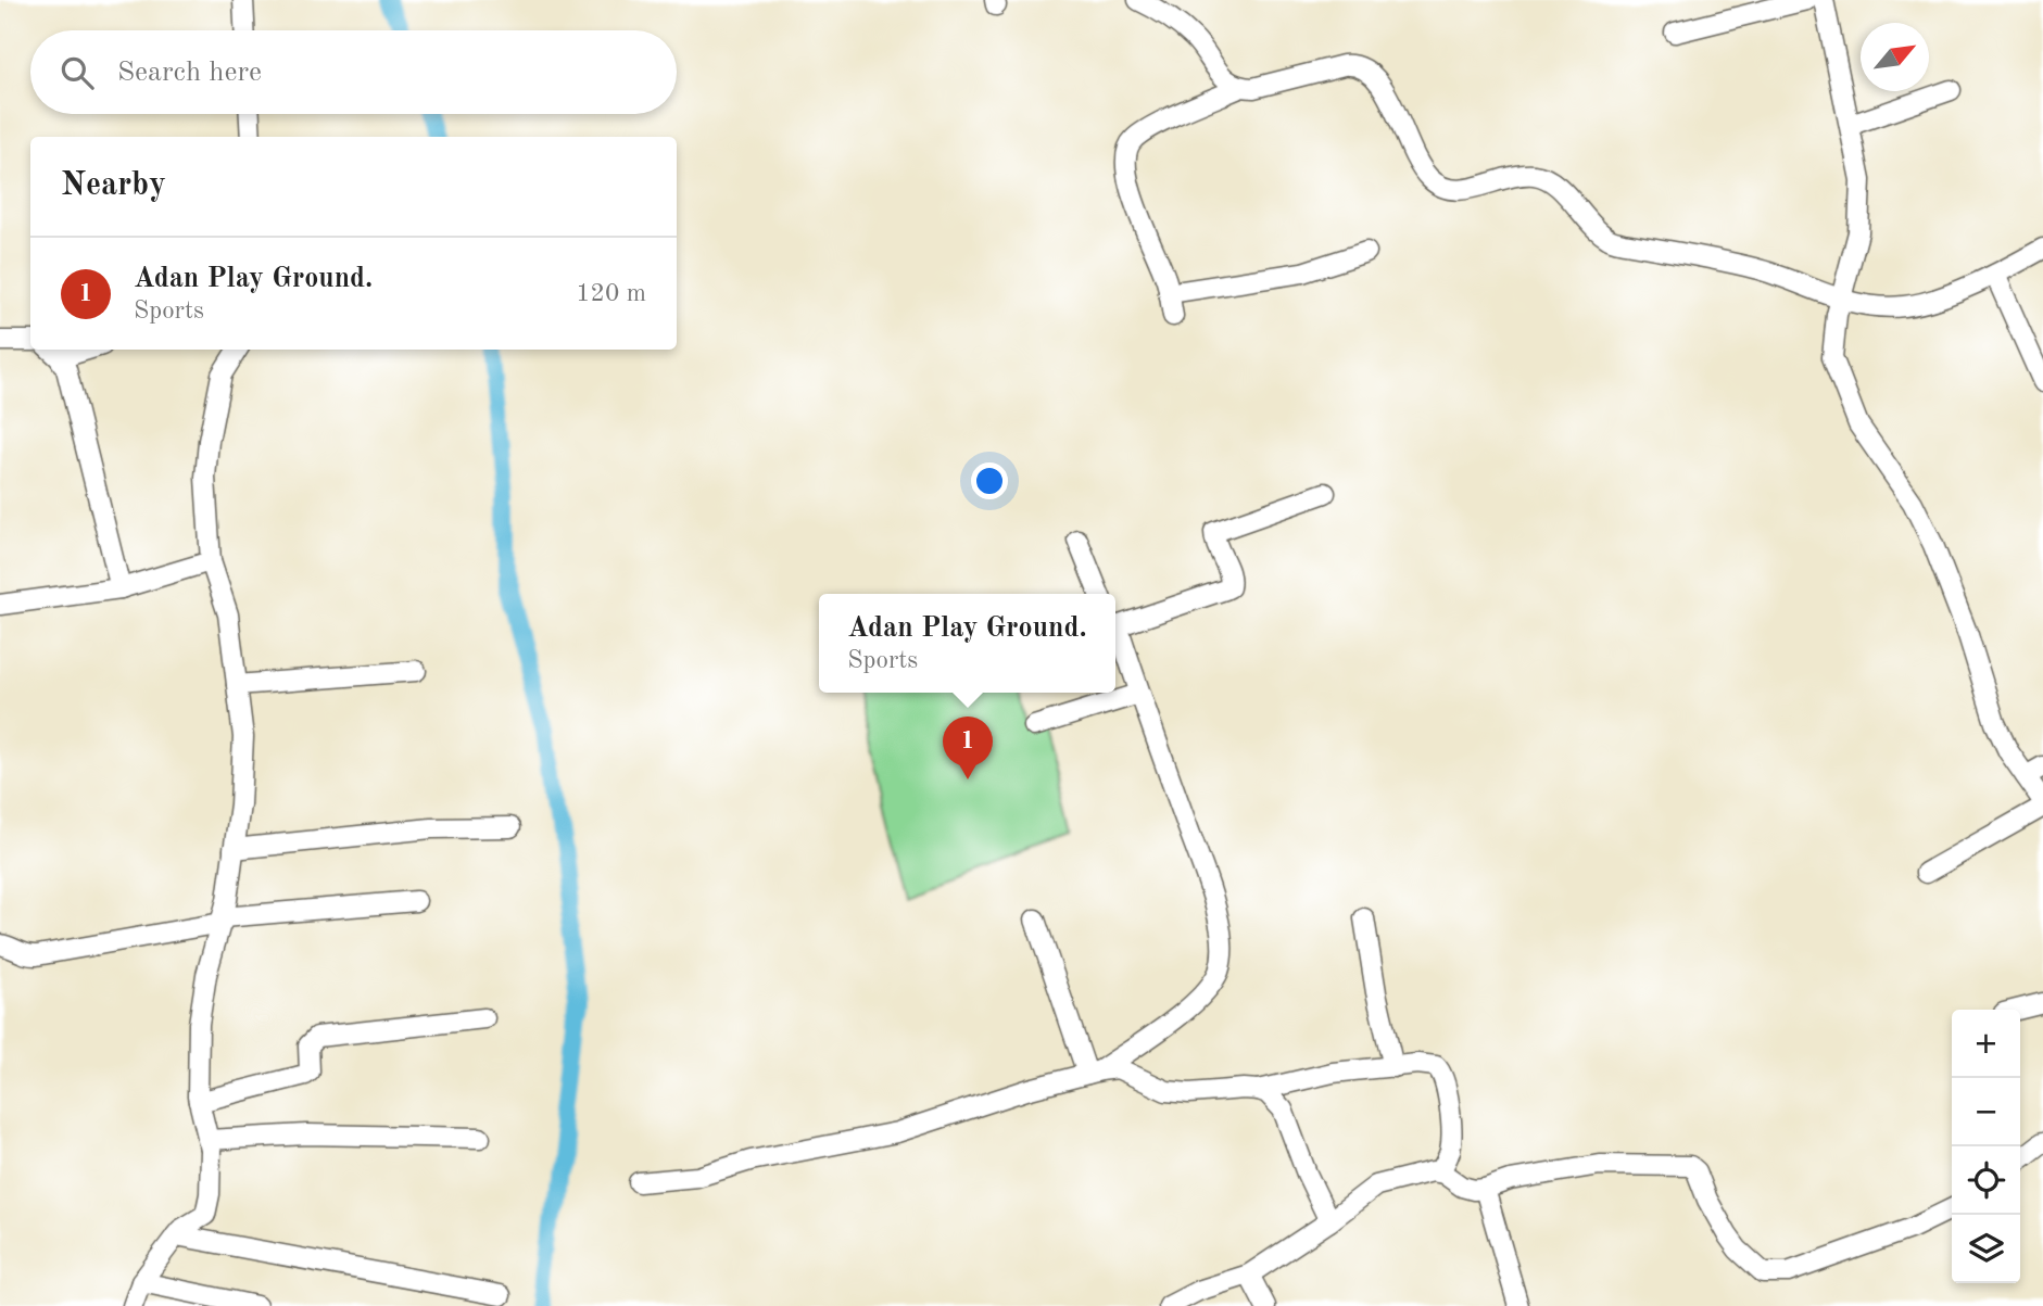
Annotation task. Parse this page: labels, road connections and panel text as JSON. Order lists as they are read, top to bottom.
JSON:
{
  "north": "top right",
  "page": {
    "search": "Search here",
    "heading": "Nearby",
    "list": [
      {
        "mark": "1",
        "name": "Adan Play Ground.",
        "note": "Sports",
        "value": "120 m"
      }
    ],
    "popup": ["Adan Play Ground.", "Sports"],
    "pins": "1",
    "map_buttons": ["+", "−"]
  }
}
